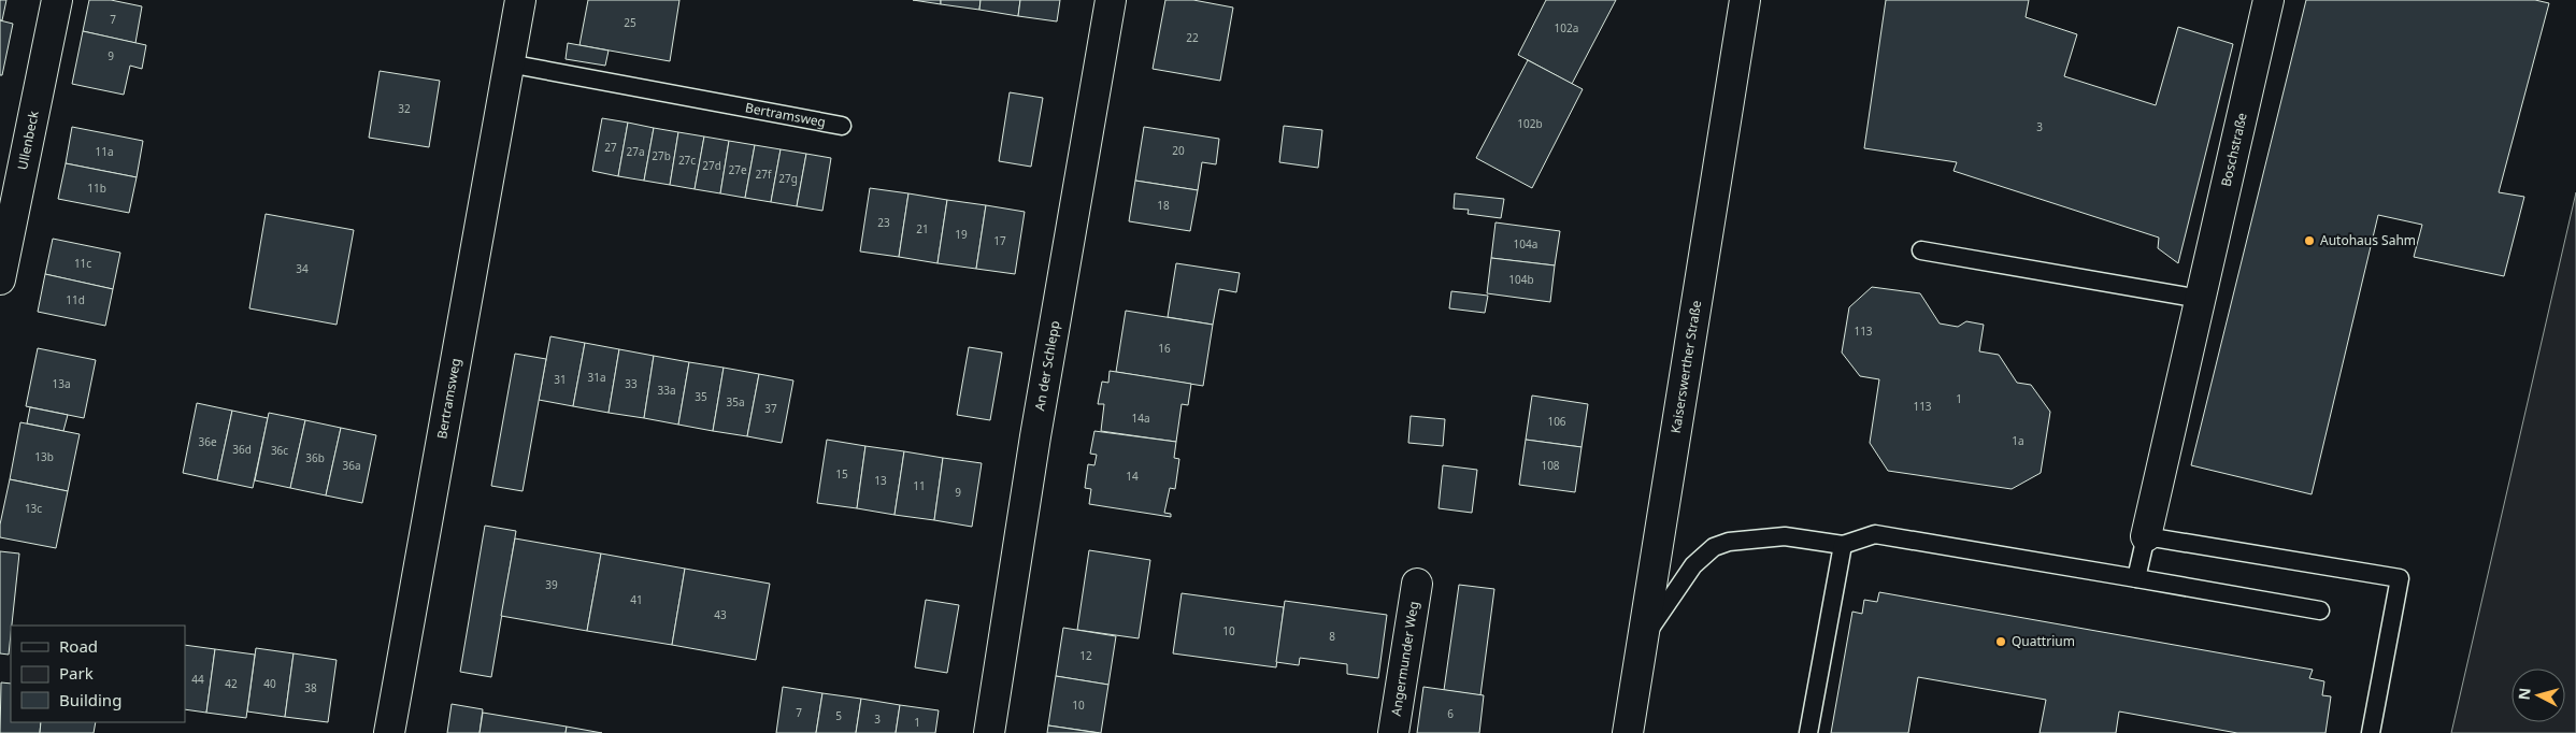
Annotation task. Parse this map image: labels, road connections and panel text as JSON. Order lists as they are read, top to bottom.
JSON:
{
  "streets": {
    "street": [
      "Bertramsweg",
      "Ullenbeck",
      "Boschstraße",
      "An der Schlepp",
      "Kaiserswerther Straße",
      "Angermunder Weg"
    ]
  },
  "places": ["Autohaus Sahm", "Quattrium"],
  "house_numbers": [
    "7",
    "25",
    "102a",
    "22",
    "9",
    "32",
    "102b",
    "3",
    "27",
    "20",
    "11a",
    "27a",
    "27b",
    "27c",
    "27d",
    "27e",
    "27f",
    "27g",
    "11b",
    "18",
    "23",
    "21",
    "19",
    "17",
    "104a",
    "11c",
    "34",
    "104b",
    "11d",
    "113",
    "16",
    "31a",
    "31",
    "13a",
    "33",
    "33a",
    "35",
    "1",
    "35a",
    "113",
    "37",
    "14a",
    "106",
    "1a",
    "36e",
    "36d",
    "36c",
    "13b",
    "36b",
    "36a",
    "108",
    "15",
    "14",
    "13",
    "11",
    "9",
    "13c",
    "39",
    "41",
    "43",
    "10",
    "8",
    "12",
    "44",
    "42",
    "40",
    "38",
    "10",
    "7",
    "6",
    "5",
    "3",
    "1"
  ],
  "legend": ["Road", "Park", "Building"],
  "north": "left"
}
